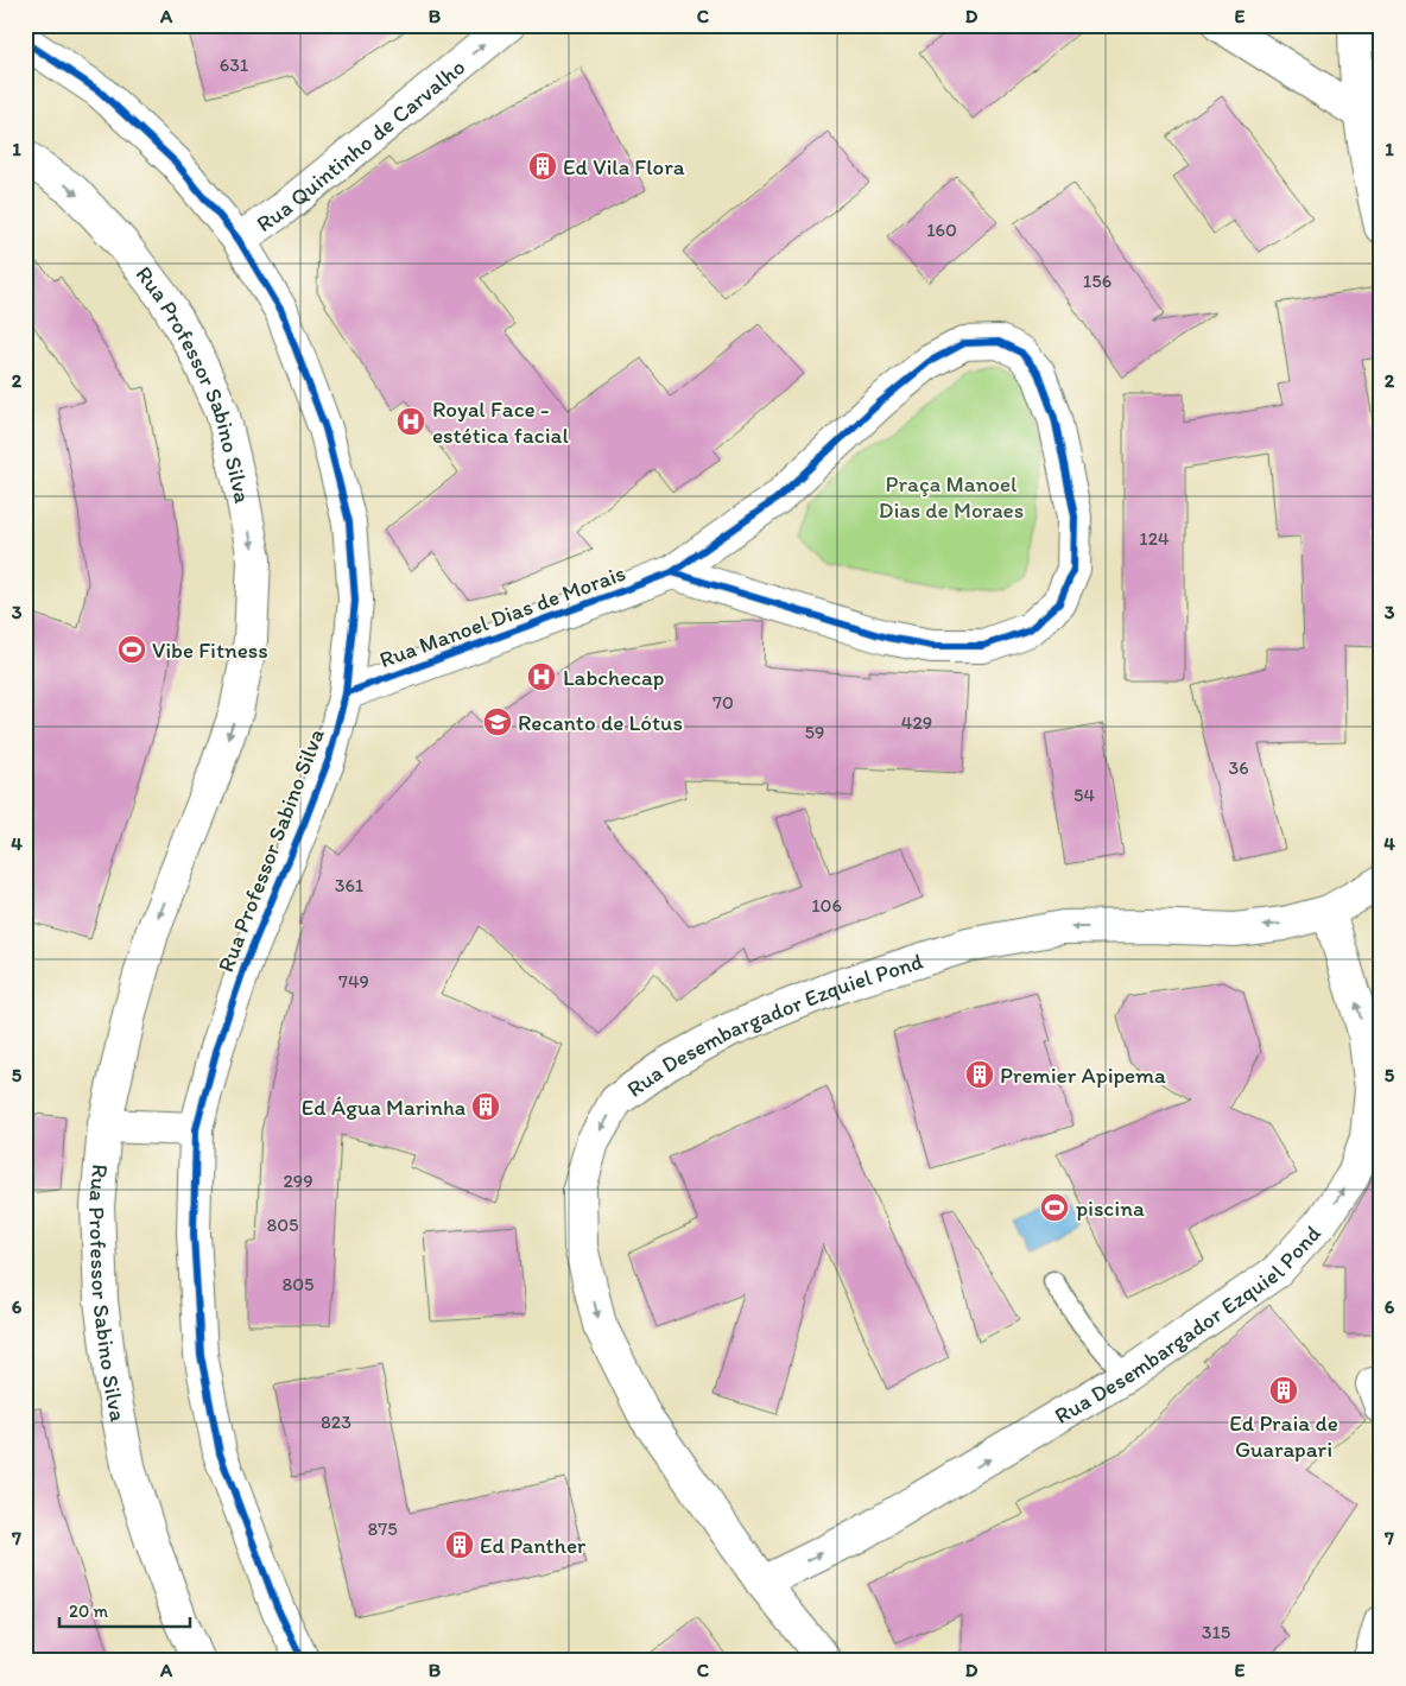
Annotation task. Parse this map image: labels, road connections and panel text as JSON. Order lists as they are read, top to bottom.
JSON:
{
  "streets": {
    "street": [
      "Rua Quintinho de Carvalho",
      "Rua Professor Sabino Silva",
      "Rua Manoel Dias de Morais",
      "Rua Desembargador Ezquiel Pond"
    ]
  },
  "crossings": [
    ["Rua Quintinho de Carvalho", "Rua Professor Sabino Silva"],
    ["Rua Professor Sabino Silva", "Rua Manoel Dias de Morais"]
  ],
  "one_way": ["Rua Quintinho de Carvalho"],
  "parks": ["Praça Manoel Dias de Moraes"],
  "places": {
    "building": [
      "Ed Vila Flora",
      "Premier Apipema",
      "Ed Água Marinha",
      "Ed Praia de Guarapari",
      "Ed Panther"
    ],
    "hospital": ["Royal Face - estética facial", "Labchecap"],
    "sports": ["Vibe Fitness", "piscina"],
    "school or university": ["Recanto de Lótus"]
  },
  "house_numbers": [
    "631",
    "160",
    "156",
    "124",
    "70",
    "429",
    "59",
    "36",
    "54",
    "361",
    "106",
    "749",
    "299",
    "805",
    "805",
    "823",
    "875",
    "315"
  ],
  "scale_bar": "20 m",
  "grid": {
    "columns": [
      "A",
      "B",
      "C",
      "D",
      "E"
    ],
    "rows": [
      "1",
      "2",
      "3",
      "4",
      "5",
      "6",
      "7"
    ]
  }
}
